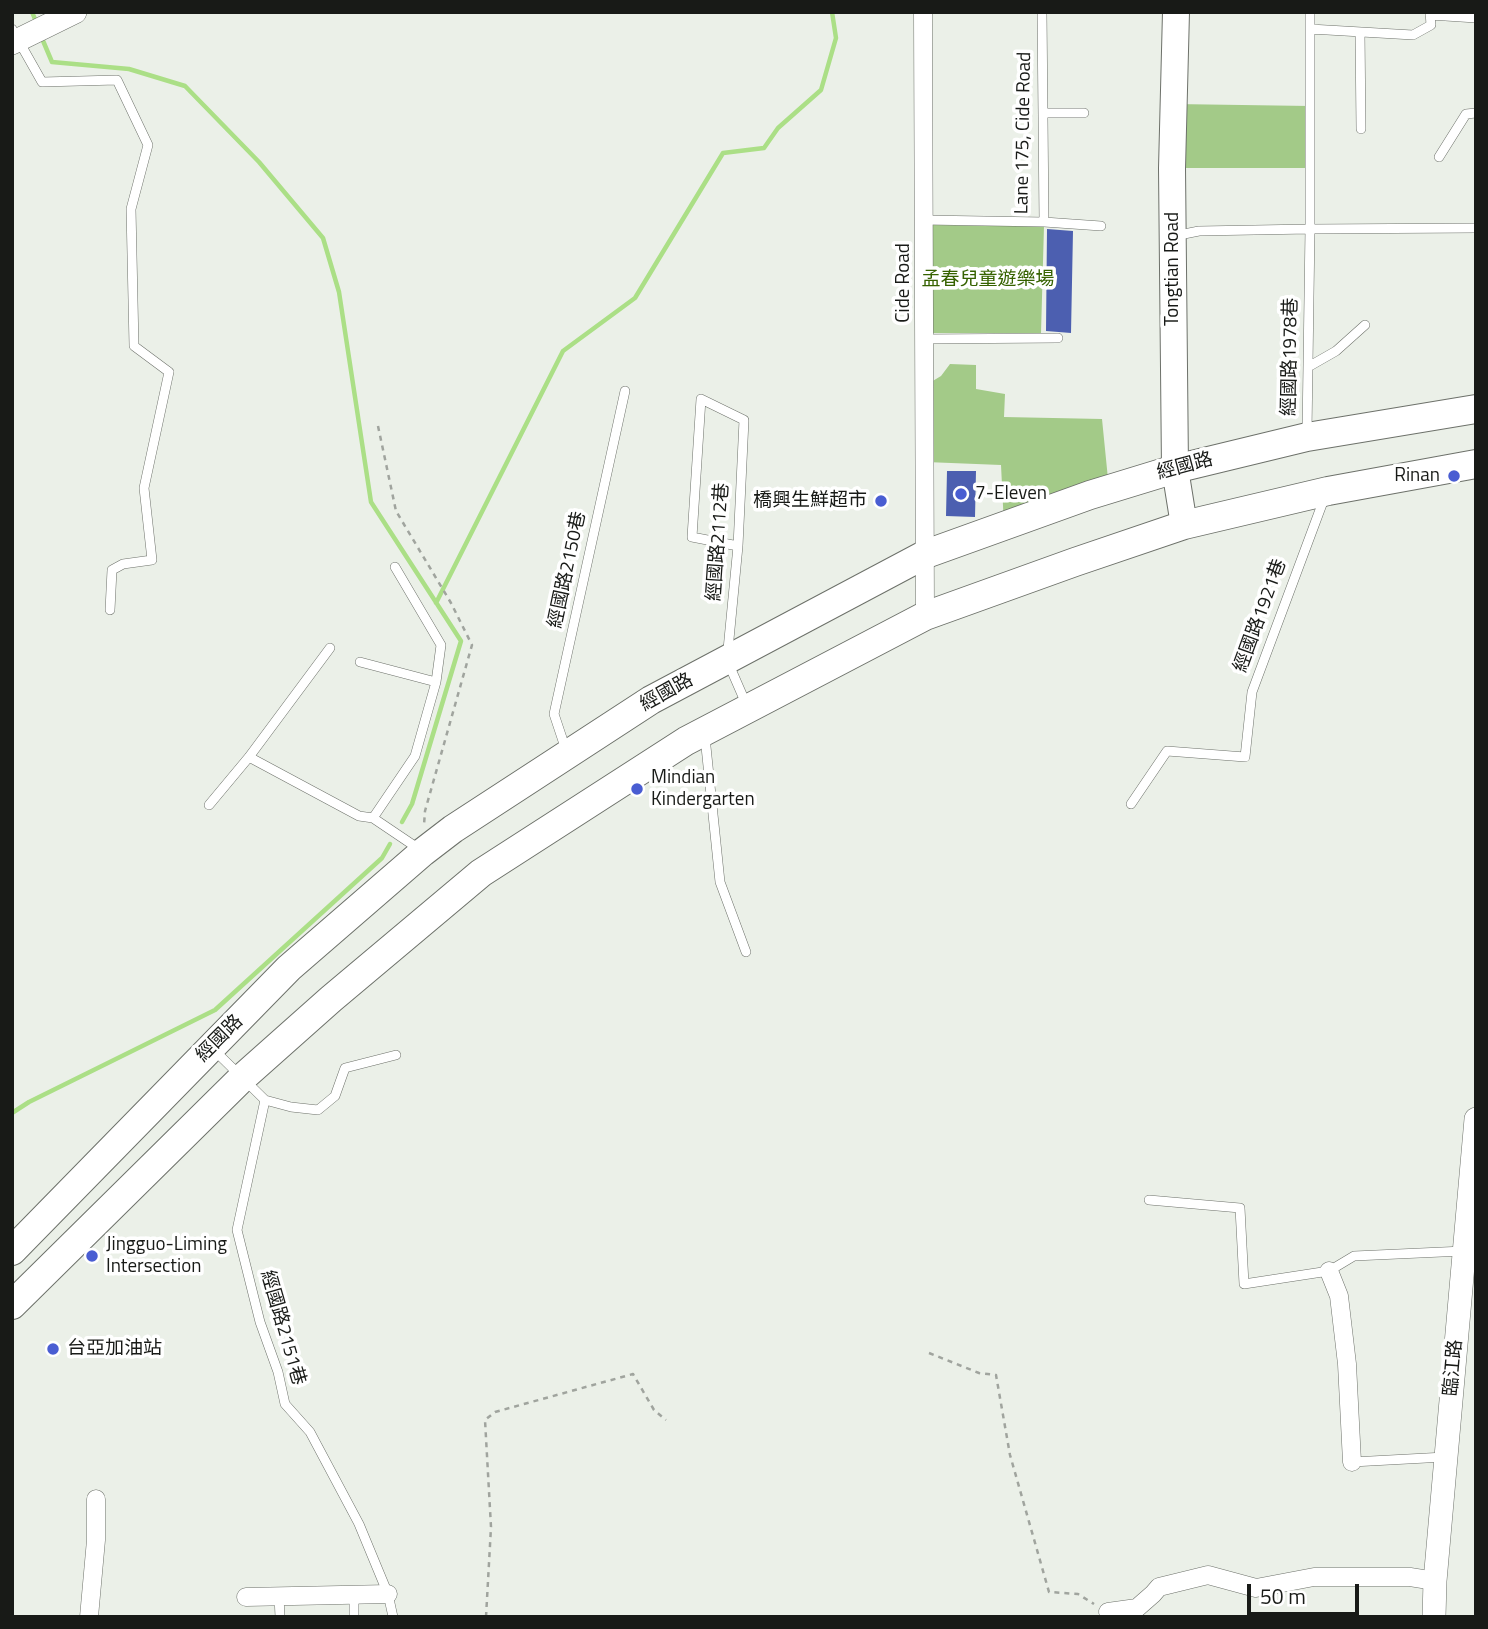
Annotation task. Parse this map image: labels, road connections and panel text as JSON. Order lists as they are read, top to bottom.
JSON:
{
  "streets": {
    "main road": ["Tongtian Road", "經國路"],
    "street": ["Cide Road", "臨江路"],
    "lane": [
      "Lane 175, Cide Road",
      "經國路1978巷",
      "經國路2112巷",
      "經國路2150巷",
      "經國路1921巷",
      "經國路2151巷"
    ]
  },
  "crossings": [
    ["Lane 175, Cide Road", "Cide Road"],
    ["Tongtian Road", "經國路"],
    ["Cide Road", "經國路"],
    ["經國路1978巷", "經國路"],
    ["經國路", "經國路2112巷"],
    ["經國路", "經國路2150巷"]
  ],
  "parks": ["孟春兒童遊樂場"],
  "places": [
    "Rinan",
    "7-Eleven",
    "橋興生鮮超市",
    "Mindian Kindergarten",
    "Jingguo-Liming Intersection",
    "台亞加油站"
  ],
  "scale_bar": "50 m"
}
